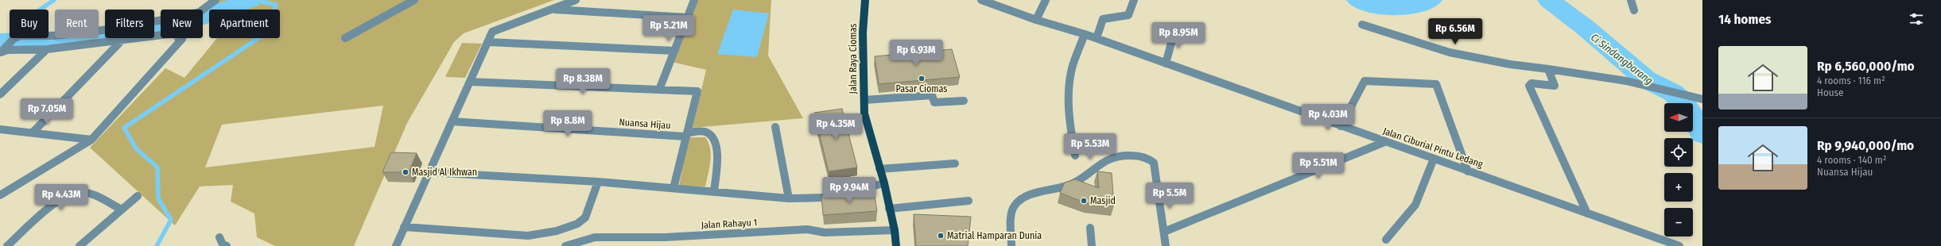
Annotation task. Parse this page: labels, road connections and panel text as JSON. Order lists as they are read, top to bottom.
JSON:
{
  "streets": {
    "main road": ["Jalan Raya Ciomas"],
    "street": ["Nuansa Hijau", "Jalan Ciburial Pintu Ledang", "Jalan Rahayu 1"]
  },
  "crossings": [
    ["Jalan Raya Ciomas", "Jalan Rahayu 1"]
  ],
  "water": ["Ci Sindangbarang"],
  "places": [
    "Pasar Ciomas",
    "Masjid Al Ikhwan",
    "Masjid",
    "Matrial Hamparan Dunia"
  ],
  "north": "left",
  "page": {
    "heading": "14 homes",
    "chip": [
      "Buy",
      "Rent",
      "Filters",
      "New",
      "Apartment"
    ],
    "price": [
      "Rp 5.21M",
      "Rp 6.56M",
      "Rp 8.95M",
      "Rp 6.93M",
      "Rp 8.38M",
      "Rp 7.05M",
      "Rp 4.03M",
      "Rp 8.8M",
      "Rp 4.35M",
      "Rp 5.53M",
      "Rp 5.51M",
      "Rp 9.94M",
      "Rp 5.5M",
      "Rp 4.43M"
    ],
    "list": [
      {
        "name": "Rp 6,560,000/mo",
        "note": "4 rooms · 116 m² · House"
      },
      {
        "name": "Rp 9,940,000/mo",
        "note": "4 rooms · 140 m² · Nuansa Hijau"
      }
    ],
    "map_buttons": ["+", "−"]
  }
}
